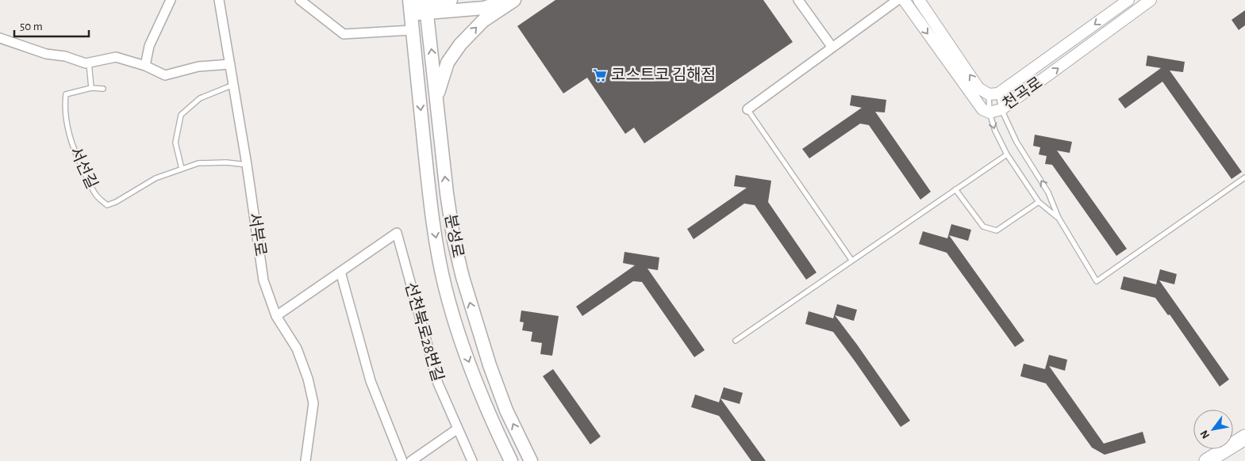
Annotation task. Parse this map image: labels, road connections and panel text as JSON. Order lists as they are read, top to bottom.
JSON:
{
  "streets": {
    "main road": ["분성로"],
    "street": ["천곡로", "서부로", "선천북로28번길"],
    "lane": ["서선길"]
  },
  "crossings": [
    ["서선길", "서부로"]
  ],
  "places": {
    "supermarket": ["코스트코 김해점"]
  },
  "scale_bar": "50 m",
  "north": "bottom left"
}
